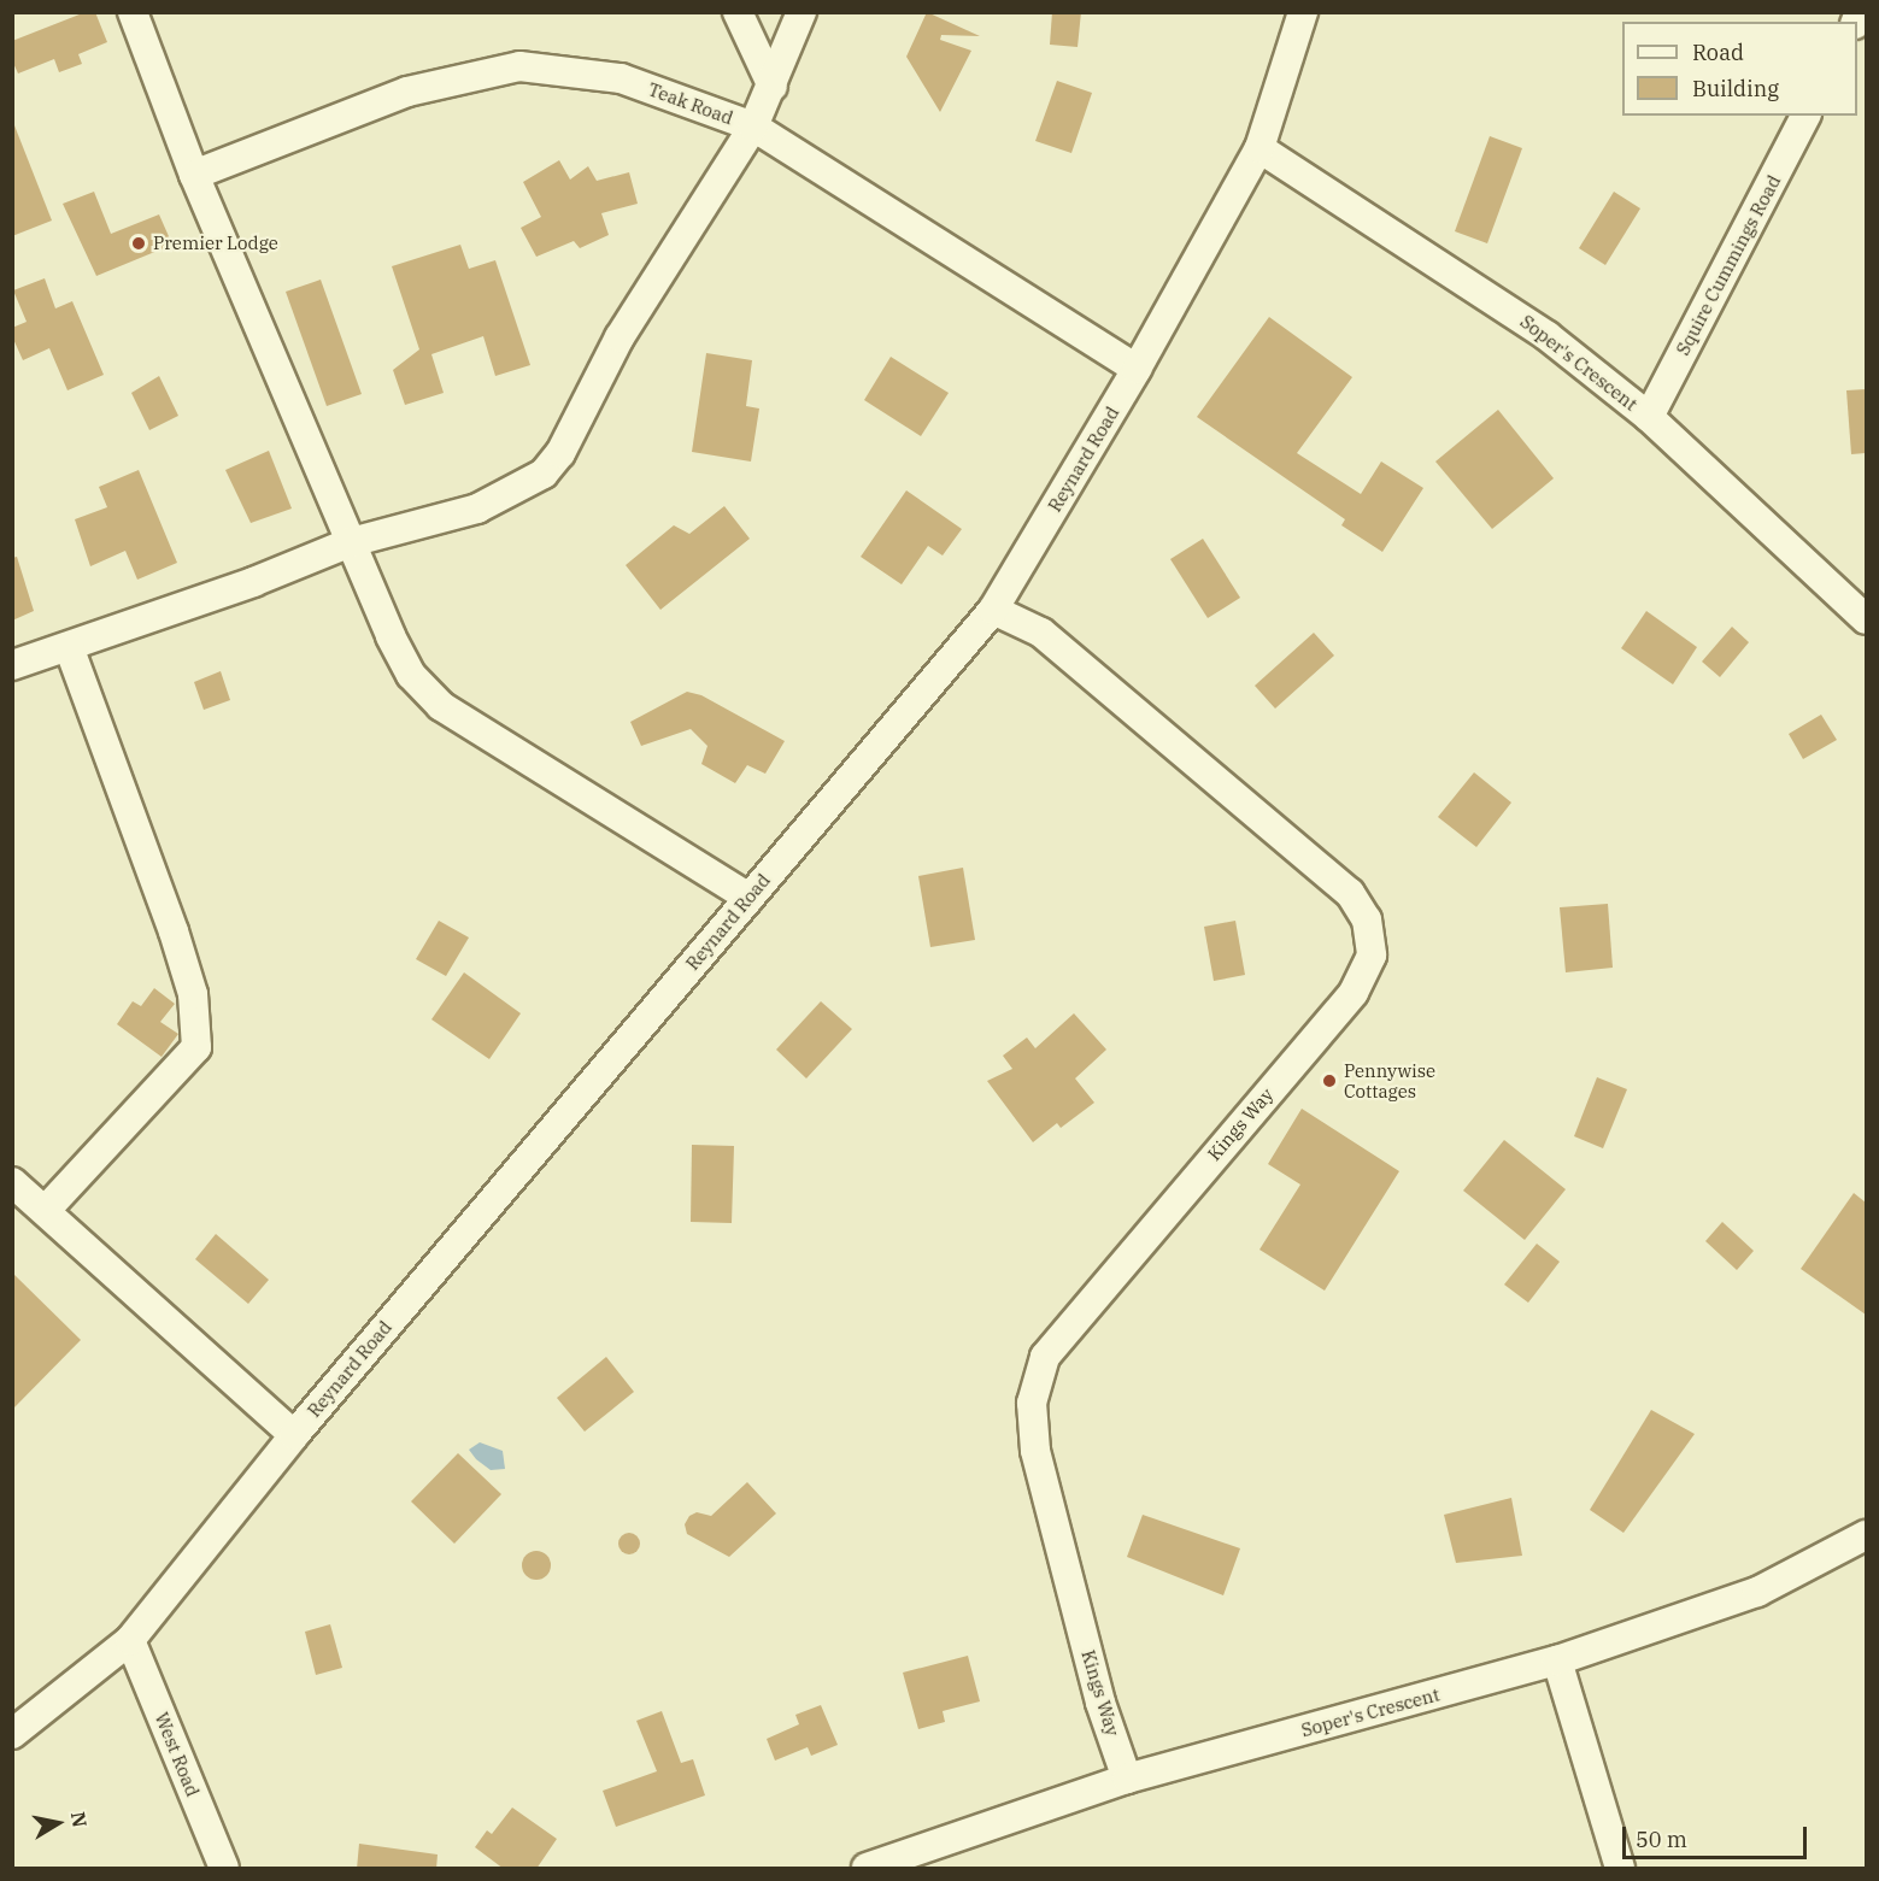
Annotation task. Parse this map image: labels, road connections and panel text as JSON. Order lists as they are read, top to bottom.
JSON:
{
  "streets": {
    "street": [
      "Teak Road",
      "Squire Cummings Road",
      "Soper's Crescent",
      "Reynard Road",
      "Kings Way",
      "West Road"
    ]
  },
  "crossings": [
    ["Teak Road", "Reynard Road"],
    ["Squire Cummings Road", "Soper's Crescent"],
    ["Soper's Crescent", "Reynard Road"],
    ["Soper's Crescent", "Kings Way"],
    ["Reynard Road", "Kings Way"],
    ["Reynard Road", "West Road"]
  ],
  "places": ["Premier Lodge", "Pennywise Cottages"],
  "legend": ["Road", "Building"],
  "scale_bar": "50 m",
  "north": "right"
}
